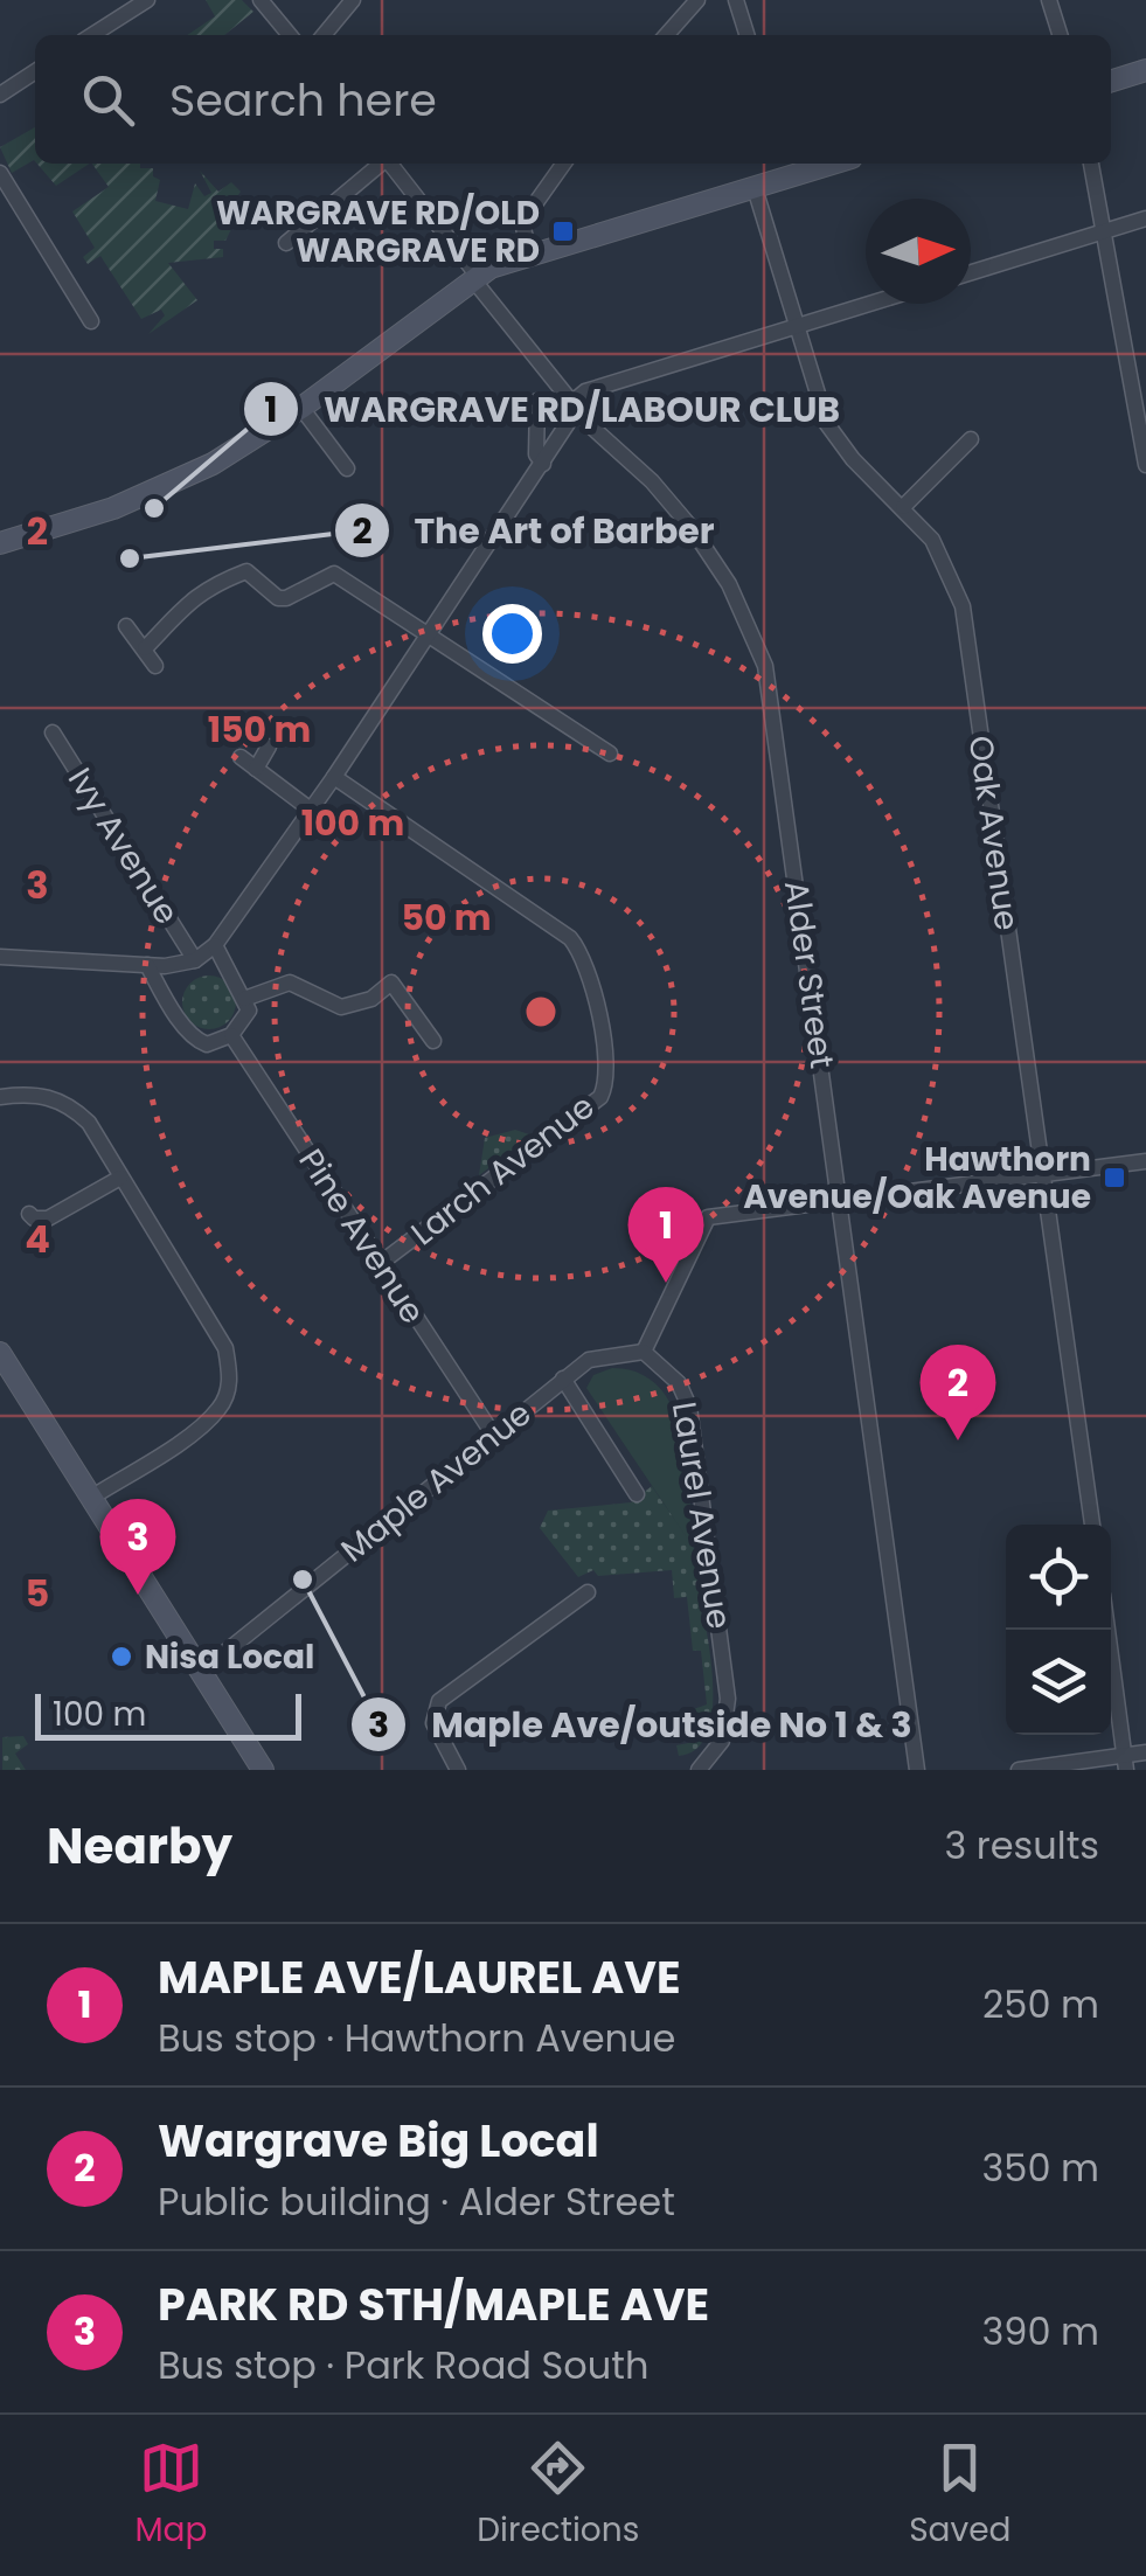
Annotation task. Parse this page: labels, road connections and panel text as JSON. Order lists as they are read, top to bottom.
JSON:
{
  "streets": {
    "street": [
      "Oak Avenue",
      "Ivy Avenue",
      "Alder Street",
      "Larch Avenue",
      "Pine Avenue",
      "Maple Avenue",
      "Laurel Avenue"
    ]
  },
  "crossings": [
    ["Larch Avenue", "Pine Avenue"],
    ["Pine Avenue", "Maple Avenue"],
    ["Maple Avenue", "Laurel Avenue"]
  ],
  "places": {
    "transit": ["WARGRAVE RD/OLD WARGRAVE RD", "Hawthorn Avenue/Oak Avenue"],
    "other": [
      "WARGRAVE RD/LABOUR CLUB",
      "The Art of Barber",
      "Maple Ave/outside No 1 & 3",
      "Nisa Local"
    ]
  },
  "scale_bar": "100 m",
  "north": "right",
  "page": {
    "search": "Search here",
    "pins": ["1", "2", "3"],
    "scale": "100 m",
    "heading": ["Nearby", "3 results"],
    "list": [
      {
        "mark": "1",
        "name": "MAPLE AVE/LAUREL AVE",
        "note": "Bus stop · Hawthorn Avenue",
        "value": "250 m"
      },
      {
        "mark": "2",
        "name": "Wargrave Big Local",
        "note": "Public building · Alder Street",
        "value": "350 m"
      },
      {
        "mark": "3",
        "name": "PARK RD STH/MAPLE AVE",
        "note": "Bus stop · Park Road South",
        "value": "390 m"
      }
    ],
    "nav": ["Map", "Directions", "Saved"]
  },
  "grid": {
    "rows": [
      "2",
      "3",
      "4",
      "5"
    ]
  },
  "rings": ["150 m", "100 m", "50 m"]
}
